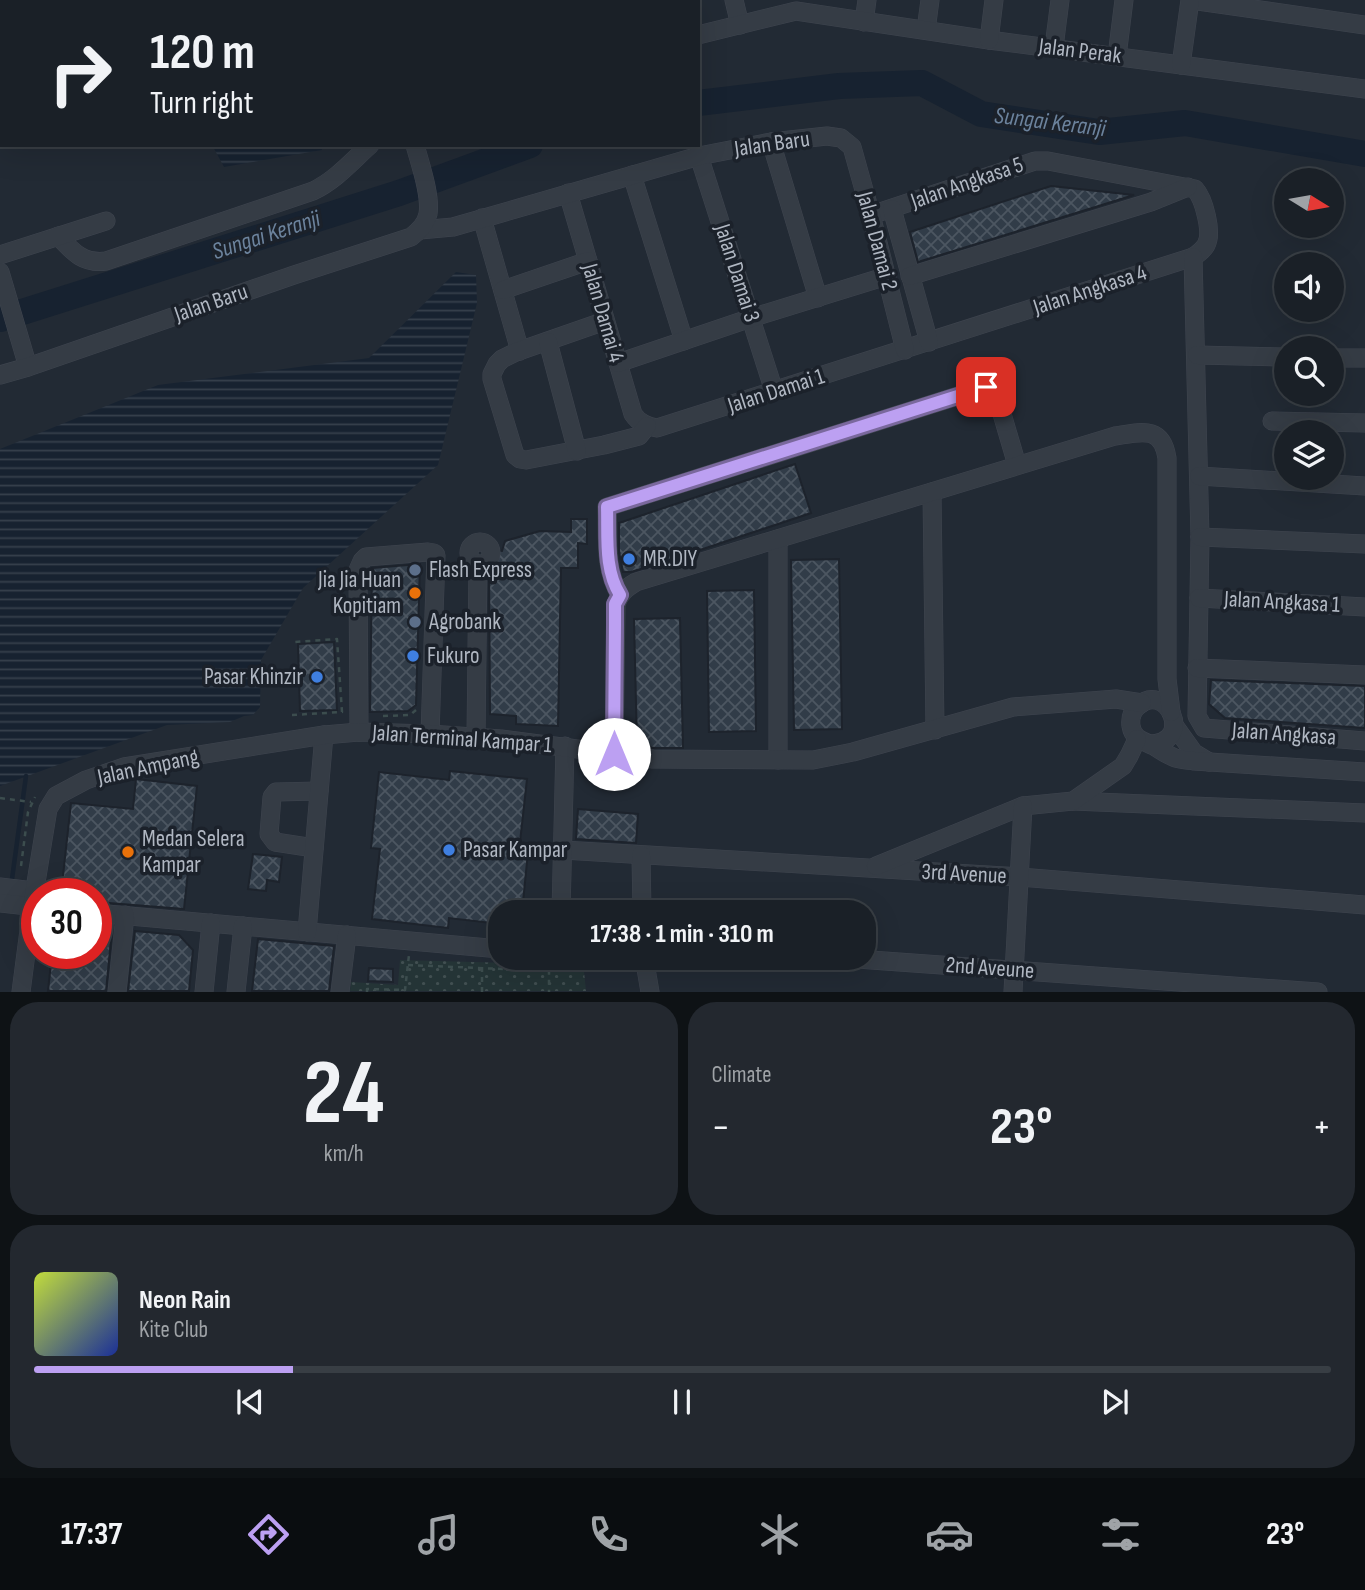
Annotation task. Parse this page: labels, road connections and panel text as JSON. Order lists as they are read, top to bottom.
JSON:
{
  "streets": {
    "street": [
      "Jalan Perak",
      "Jalan Baru",
      "Jalan Angkasa 5",
      "Jalan Damai 2",
      "Jalan Damai 3",
      "Jalan Angkasa 4",
      "Jalan Damai 4",
      "Jalan Damai 1",
      "Jalan Angkasa 1",
      "Jalan Angkasa",
      "Jalan Terminal Kampar 1",
      "Jalan Ampang",
      "3rd Avenue",
      "2nd Aveune"
    ]
  },
  "crossings": [
    ["Jalan Baru", "Jalan Damai 2"],
    ["Jalan Baru", "Jalan Damai 3"],
    ["Jalan Baru", "Jalan Damai 4"],
    ["Jalan Angkasa 5", "Jalan Damai 2"],
    ["Jalan Damai 2", "Jalan Angkasa 4"],
    ["Jalan Damai 2", "Jalan Damai 1"],
    ["Jalan Damai 3", "Jalan Damai 1"],
    ["Jalan Angkasa 4", "Jalan Damai 1"],
    ["Jalan Damai 4", "Jalan Damai 1"],
    ["Jalan Terminal Kampar 1", "Jalan Ampang"]
  ],
  "water": ["Sungai Keranji"],
  "places": [
    "MR.DIY",
    "Flash Express",
    "Jia Jia Huan Kopitiam",
    "Agrobank",
    "Fukuro",
    "Pasar Khinzir",
    "Pasar Kampar",
    "Medan Selera Kampar"
  ],
  "north": "right",
  "page": {
    "turn": ["120 m", "Turn right"],
    "limit": "30",
    "trip": "17:38 · 1 min · 310 m",
    "tile": [
      ["24", "km/h"],
      "Climate"
    ],
    "heat": ["−", "23°", "+"],
    "song": ["Neon Rain", "Kite Club"],
    "tabs": ["17:37", "23°"]
  }
}
